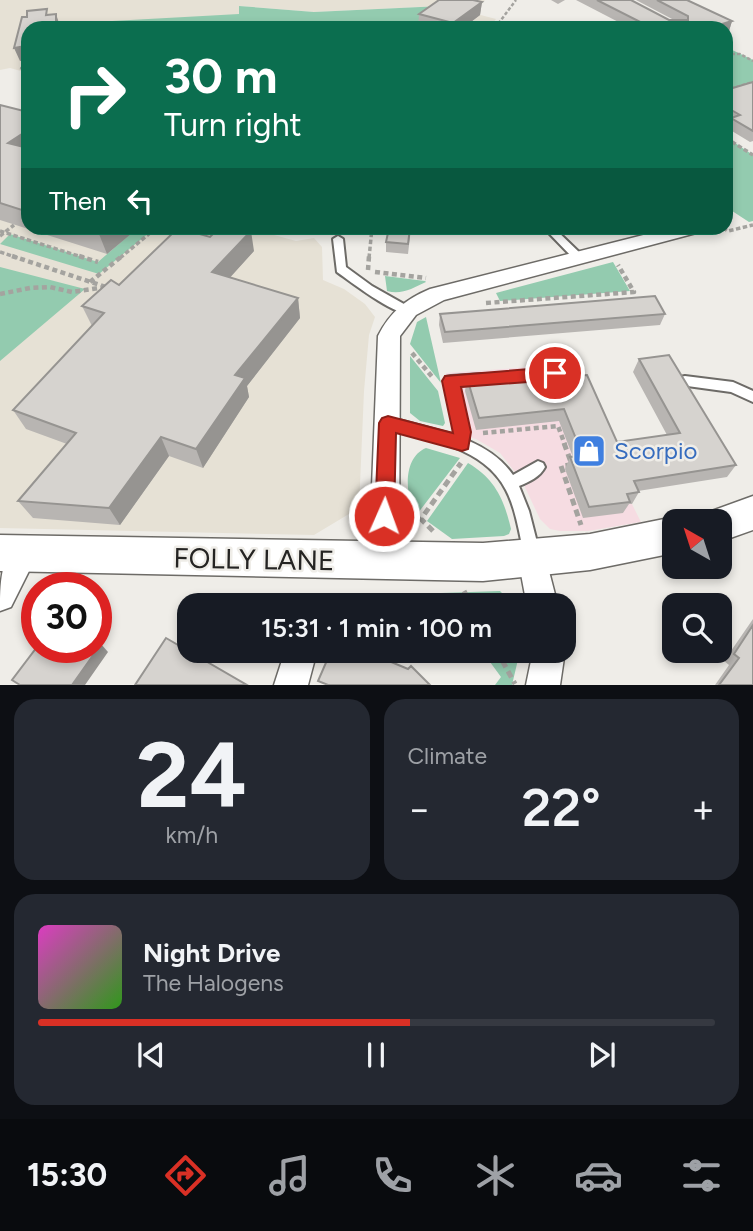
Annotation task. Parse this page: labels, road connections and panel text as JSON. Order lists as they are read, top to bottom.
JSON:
{
  "streets": {
    "street": ["FOLLY LANE"]
  },
  "places": {
    "shop": ["Scorpio"]
  },
  "north": "top left",
  "page": {
    "turn": ["30 m", "Turn right"],
    "then": "Then",
    "limit": "30",
    "trip": "15:31 · 1 min · 100 m",
    "tile": [
      ["24", "km/h"],
      "Climate"
    ],
    "heat": ["−", "22°", "+"],
    "song": ["Night Drive", "The Halogens"],
    "tabs": "15:30"
  }
}
